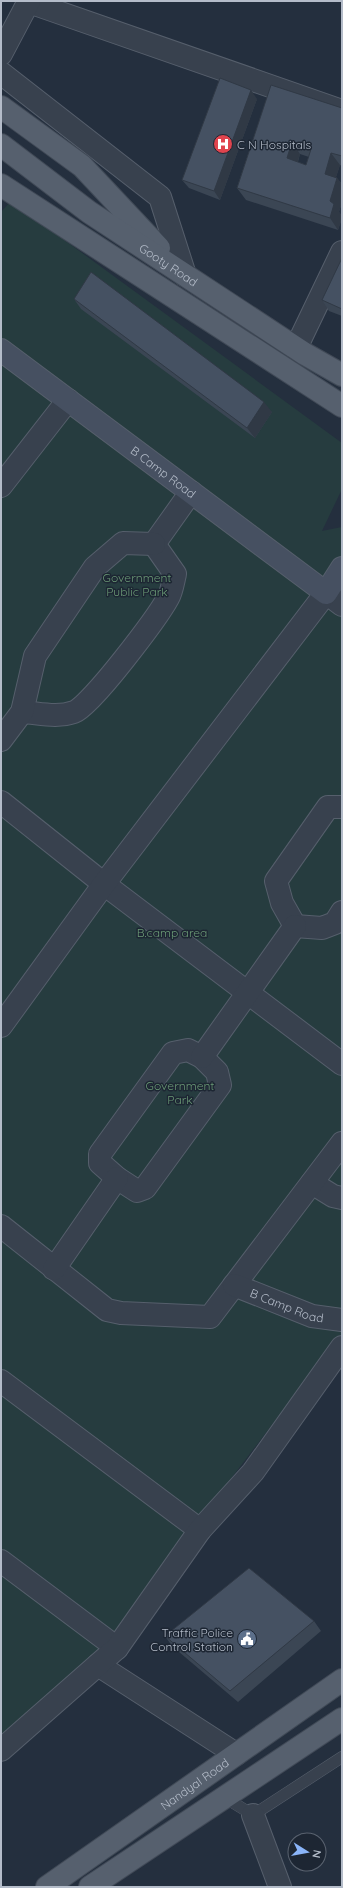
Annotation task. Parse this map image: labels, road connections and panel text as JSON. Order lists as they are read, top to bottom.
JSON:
{
  "streets": {
    "main road": ["Gooty Road", "B Camp Road", "Nandyal Road"]
  },
  "parks": ["Government Public Park", "B.camp area", "Government Park"],
  "places": {
    "hospital": ["C N Hospitals"],
    "public building": ["Traffic Police Control Station"]
  },
  "north": "right"
}
